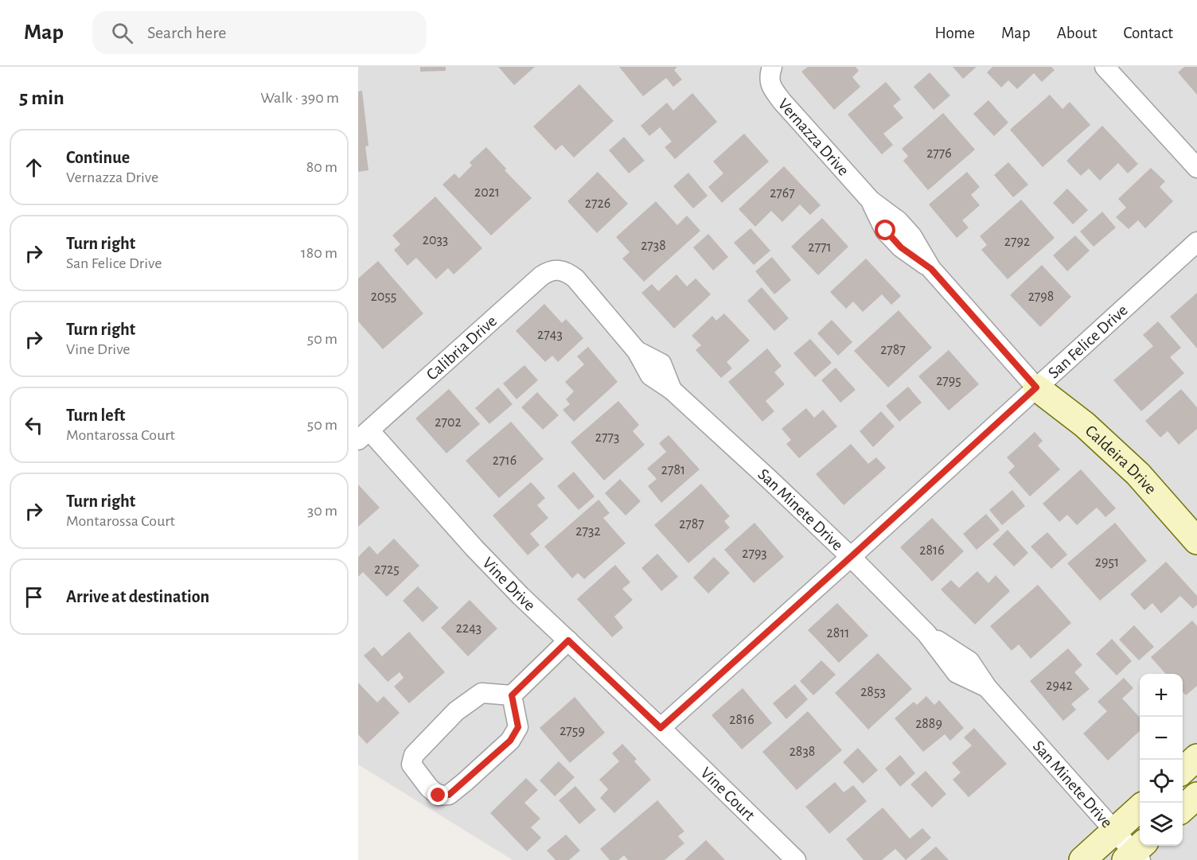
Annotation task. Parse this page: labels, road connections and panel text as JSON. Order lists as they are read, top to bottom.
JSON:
{
  "streets": {
    "street": [
      "Vernazza Drive",
      "San Felice Drive",
      "Calibria Drive",
      "Caldeira Drive",
      "San Minete Drive",
      "Vine Drive",
      "Vine Court"
    ]
  },
  "crossings": [
    ["Vernazza Drive", "San Felice Drive"],
    ["Vernazza Drive", "Caldeira Drive"],
    ["San Felice Drive", "Caldeira Drive"],
    ["San Felice Drive", "San Minete Drive"],
    ["San Felice Drive", "Vine Drive"],
    ["San Felice Drive", "Vine Court"],
    ["Calibria Drive", "San Minete Drive"],
    ["Calibria Drive", "Vine Drive"],
    ["Vine Drive", "Vine Court"]
  ],
  "house_numbers": [
    "2776",
    "2021",
    "2767",
    "2726",
    "2033",
    "2792",
    "2738",
    "2771",
    "2055",
    "2798",
    "2743",
    "2787",
    "2795",
    "2702",
    "2773",
    "2716",
    "2781",
    "2787",
    "2732",
    "2816",
    "2793",
    "2951",
    "2725",
    "2243",
    "2811",
    "2942",
    "2853",
    "2816",
    "2889",
    "2759",
    "2838"
  ],
  "page": {
    "header": "Map",
    "search": "Search here",
    "nav": [
      "Home",
      "Map",
      "About",
      "Contact"
    ],
    "heading": ["5 min", "Walk · 390 m"],
    "list": [
      ["Continue", "Vernazza Drive", "80 m"],
      ["Turn right", "San Felice Drive", "180 m"],
      ["Turn right", "Vine Drive", "50 m"],
      ["Turn left", "Montarossa Court", "50 m"],
      ["Turn right", "Montarossa Court", "30 m"],
      "Arrive at destination"
    ],
    "map_buttons": ["+", "−"]
  }
}
